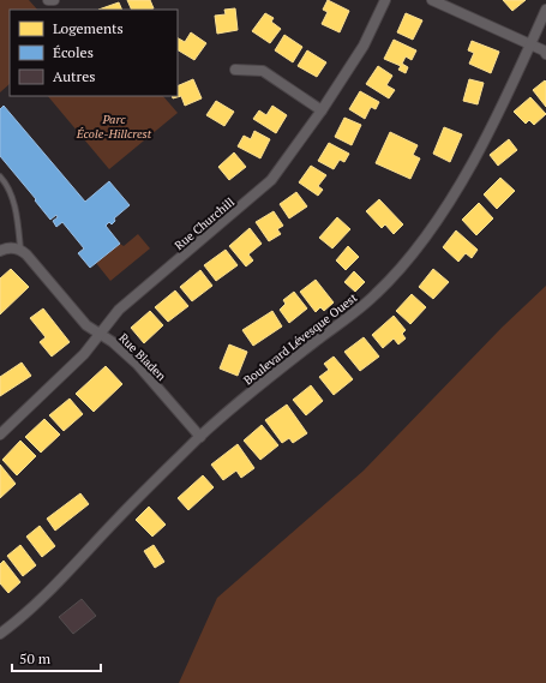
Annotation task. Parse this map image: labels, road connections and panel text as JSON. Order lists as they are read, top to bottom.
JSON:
{
  "streets": {
    "street": ["Rue Churchill", "Boulevard Lévesque Ouest", "Rue Bladen"]
  },
  "crossings": [
    ["Rue Churchill", "Rue Bladen"],
    ["Boulevard Lévesque Ouest", "Rue Bladen"]
  ],
  "parks": ["Parc École-Hillcrest"],
  "legend": ["Logements", "Écoles", "Autres"],
  "scale_bar": "50 m"
}
